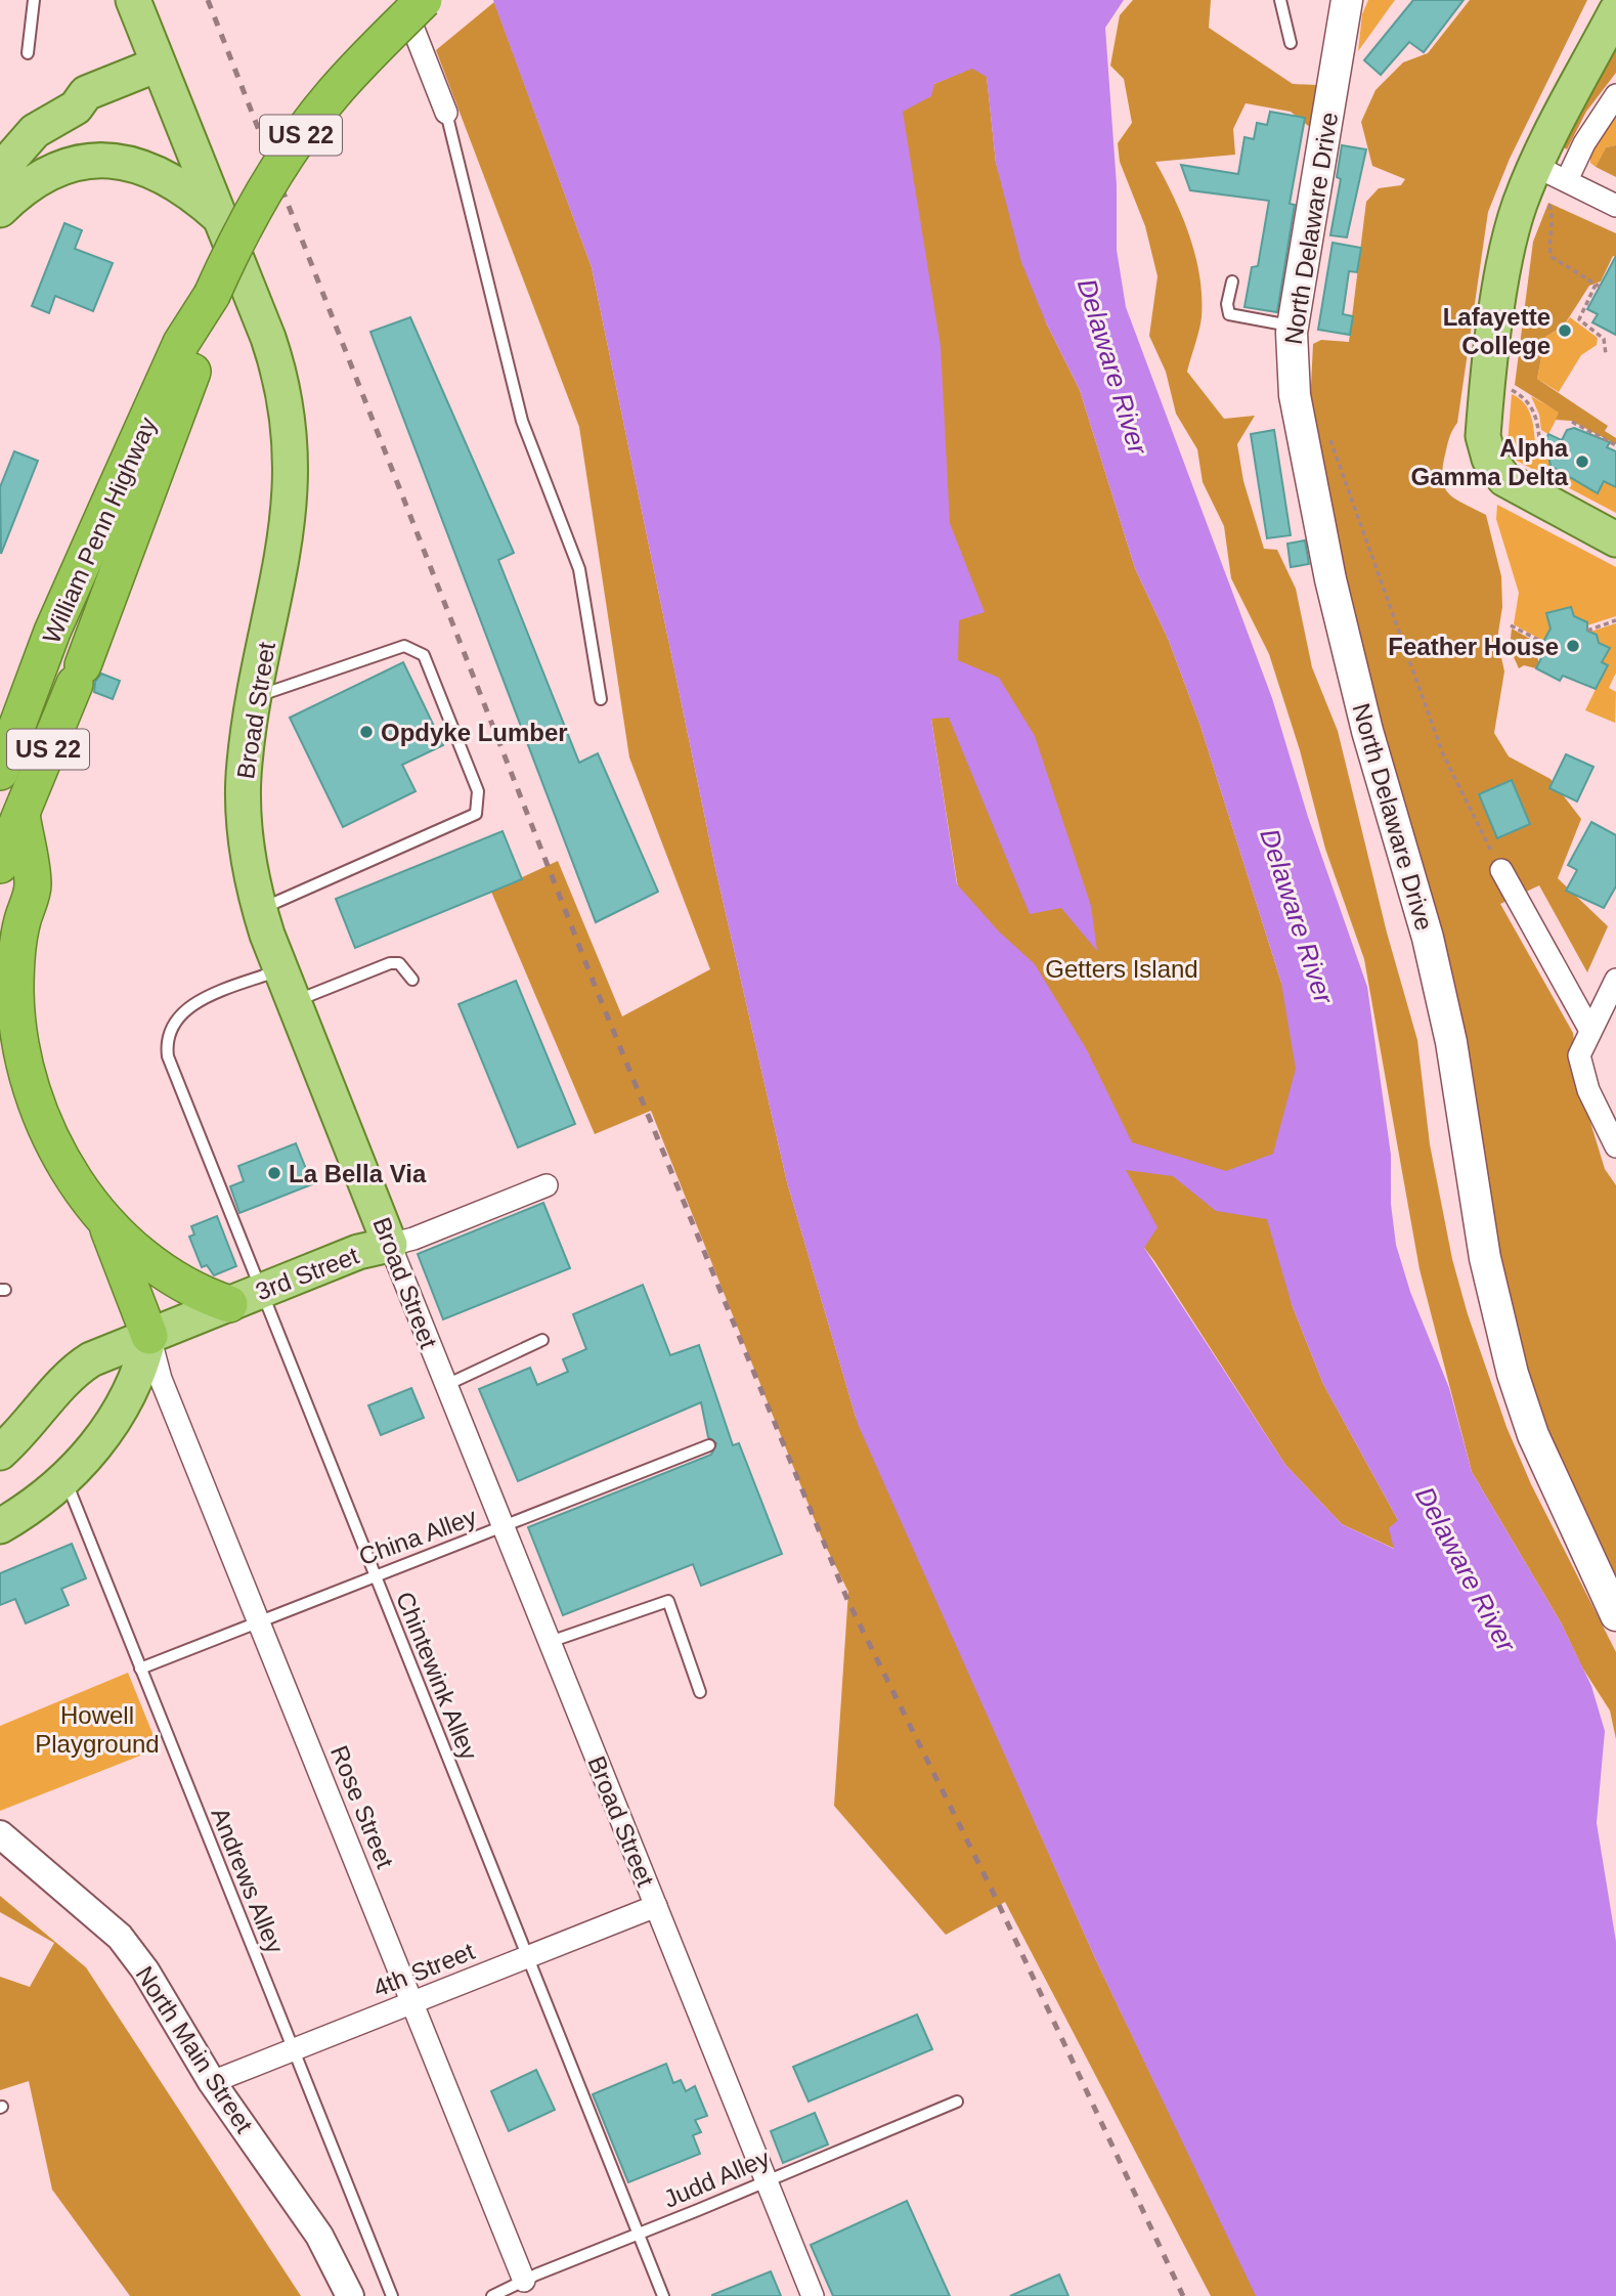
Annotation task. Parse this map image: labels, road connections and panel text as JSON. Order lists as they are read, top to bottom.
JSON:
{
  "streets": {
    "highway": ["US 22", "William Penn Highway"],
    "main road": ["North Delaware Drive", "Broad Street", "3rd Street"],
    "street": ["Rose Street", "4th Street", "North Main Street"],
    "lane": [
      "China Alley",
      "Chintewink Alley",
      "Andrews Alley",
      "Judd Alley"
    ]
  },
  "crossings": [
    ["Broad Street", "3rd Street"],
    ["Broad Street", "China Alley"],
    ["Broad Street", "Chintewink Alley"],
    ["Broad Street", "4th Street"],
    ["Broad Street", "Judd Alley"],
    ["3rd Street", "Chintewink Alley"],
    ["3rd Street", "Rose Street"],
    ["China Alley", "Chintewink Alley"],
    ["China Alley", "Rose Street"],
    ["China Alley", "Andrews Alley"],
    ["Chintewink Alley", "4th Street"],
    ["Chintewink Alley", "Judd Alley"],
    ["Rose Street", "4th Street"],
    ["Rose Street", "Judd Alley"],
    ["Andrews Alley", "4th Street"],
    ["4th Street", "North Main Street"]
  ],
  "water": ["Delaware River"],
  "parks": ["Getters Island", "Howell Playground"],
  "places": [
    "Lafayette College",
    "Alpha Gamma Delta",
    "Feather House",
    "Opdyke Lumber",
    "La Bella Via"
  ]
}
